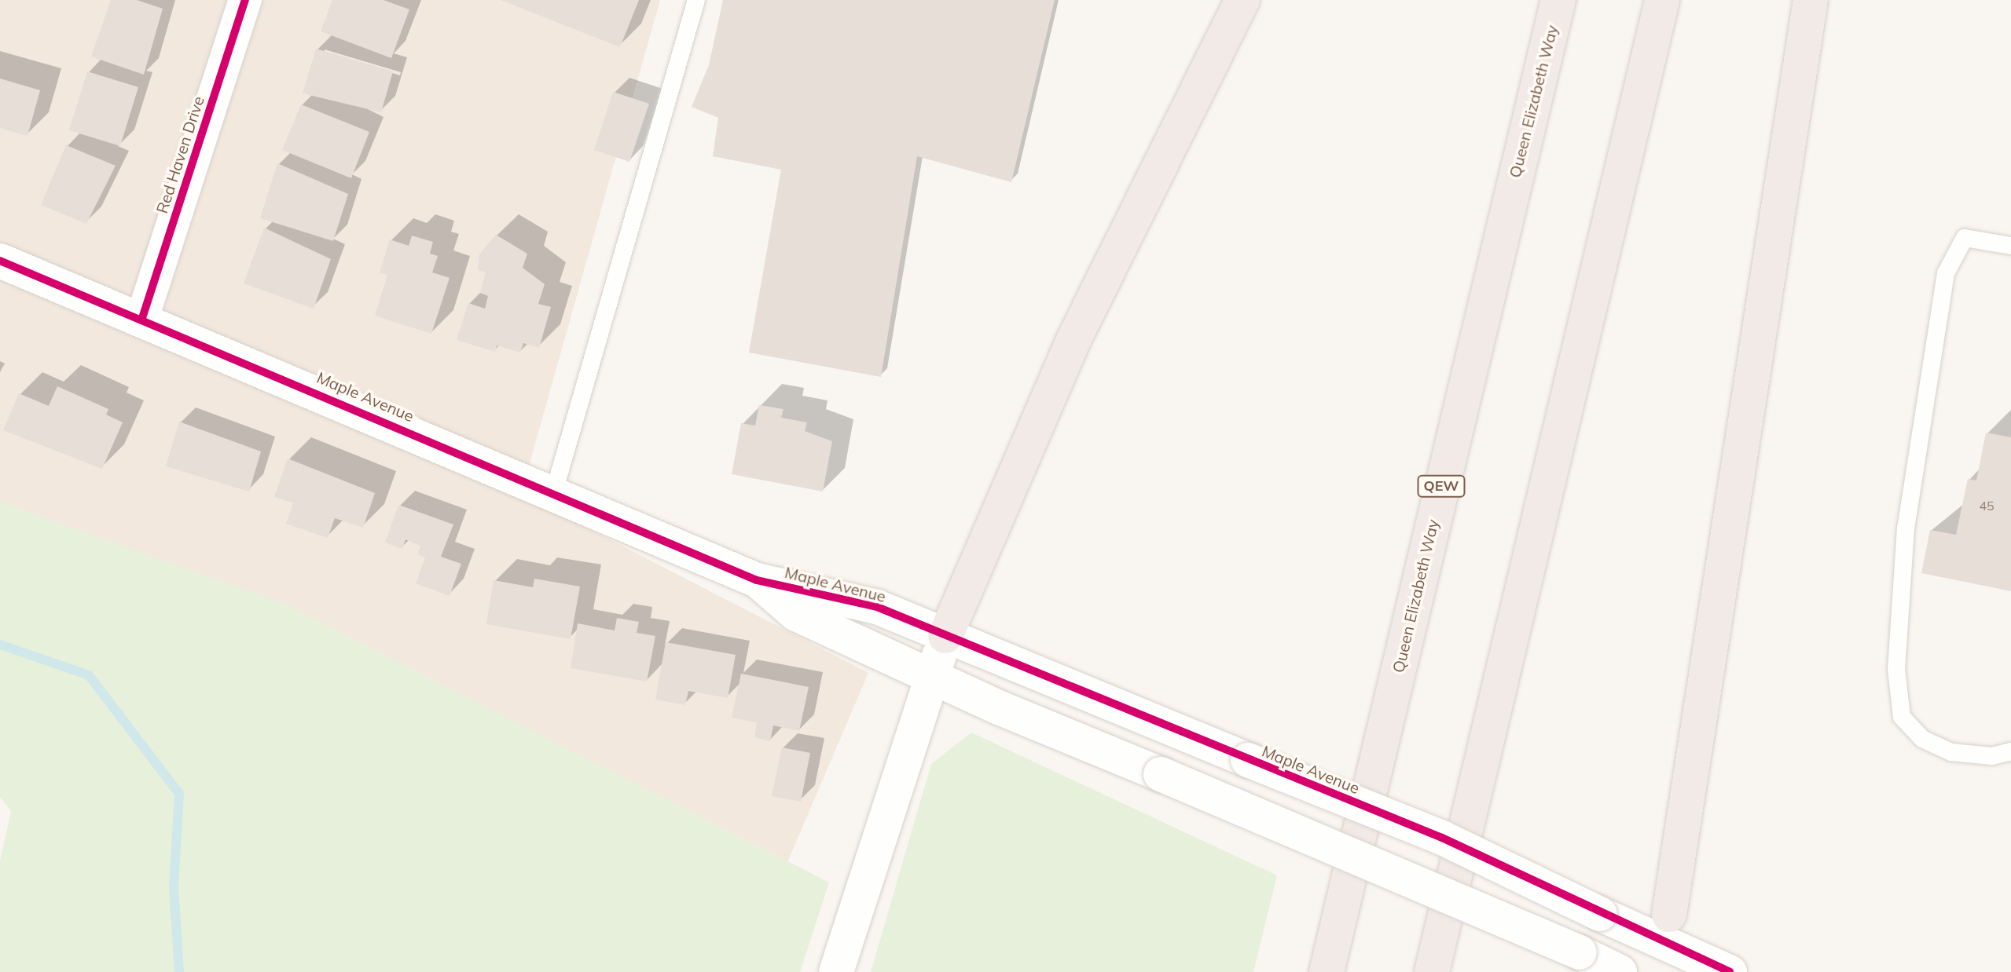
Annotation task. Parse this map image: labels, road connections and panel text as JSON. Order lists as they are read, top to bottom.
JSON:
{
  "streets": {
    "highway": ["Queen Elizabeth Way", "QEW"],
    "street": ["Red Haven Drive", "Maple Avenue"]
  },
  "crossings": [
    ["Red Haven Drive", "Maple Avenue"]
  ],
  "house_numbers": ["45"]
}
